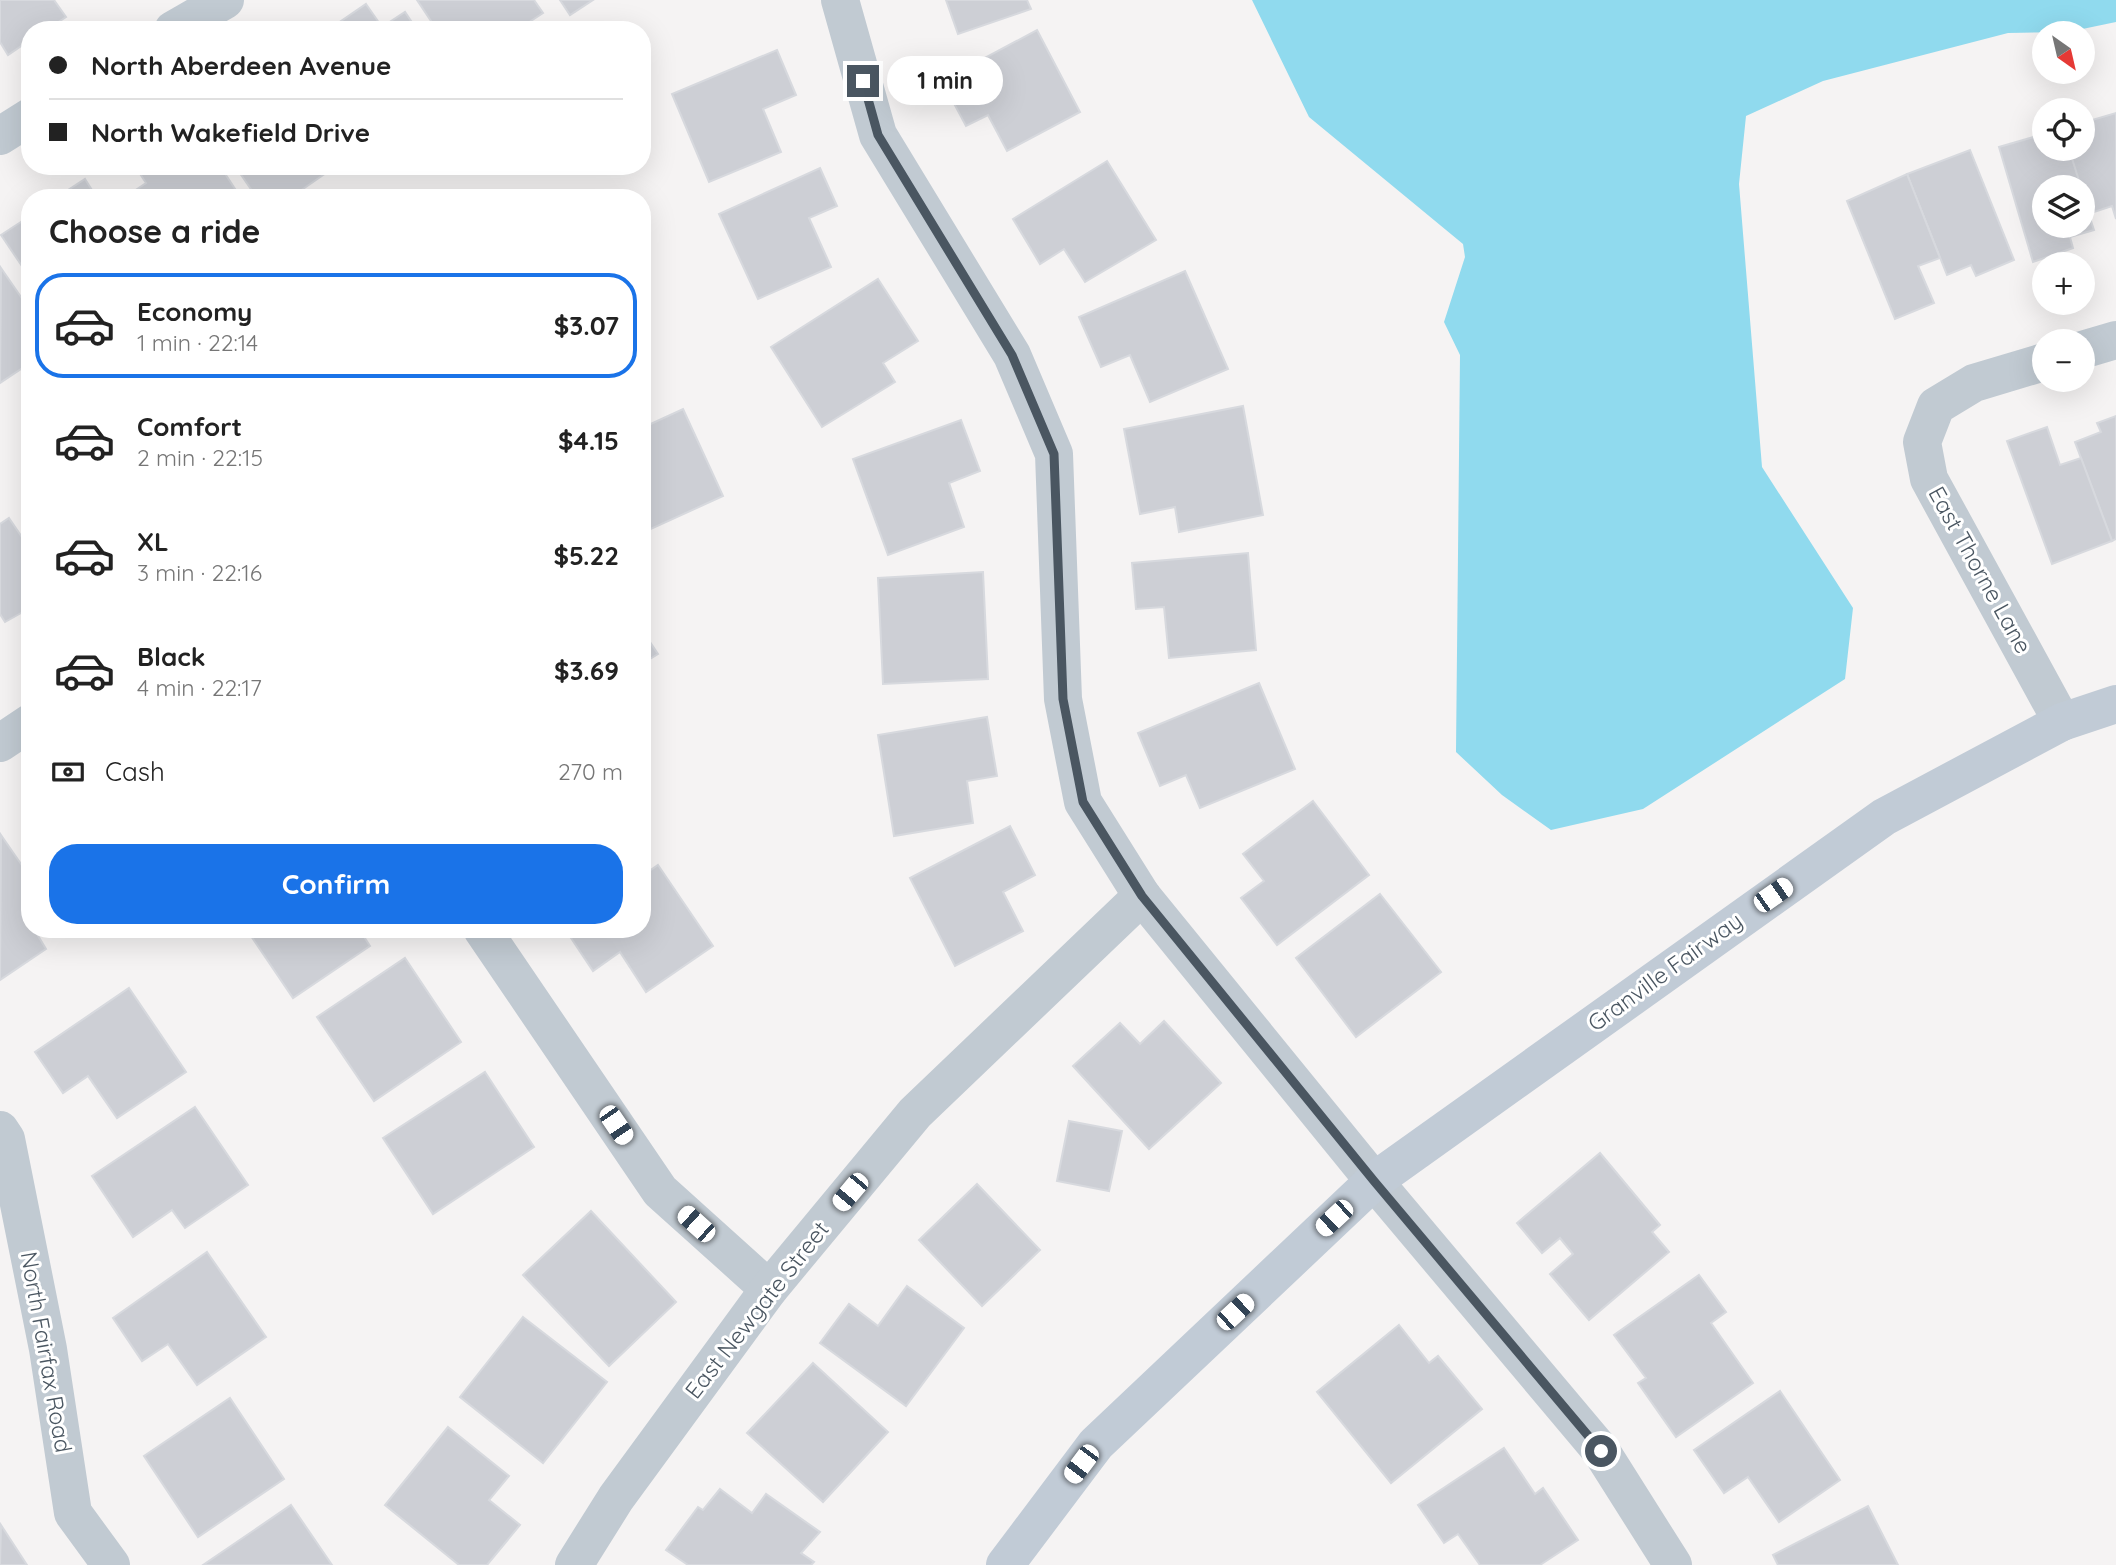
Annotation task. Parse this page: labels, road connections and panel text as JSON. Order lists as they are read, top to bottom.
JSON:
{
  "streets": {
    "street": [
      "East Thorne Lane",
      "Granville Fairway",
      "East Newgate Street",
      "North Fairfax Road"
    ]
  },
  "crossings": [
    ["East Thorne Lane", "Granville Fairway"]
  ],
  "north": "bottom right",
  "page": {
    "map_buttons": ["+", "−"],
    "banner": ["North Aberdeen Avenue", "North Wakefield Drive"],
    "bubble": "1 min",
    "heading": "Choose a ride",
    "list": [
      {
        "name": "Economy",
        "note": "1 min · 22:14",
        "value": "$3.07"
      },
      {
        "name": "Comfort",
        "note": "2 min · 22:15",
        "value": "$4.15"
      },
      {
        "name": "XL",
        "note": "3 min · 22:16",
        "value": "$5.22"
      },
      {
        "name": "Black",
        "note": "4 min · 22:17",
        "value": "$3.69"
      }
    ],
    "pay": ["Cash", "270 m"],
    "buttons": "Confirm"
  }
}
